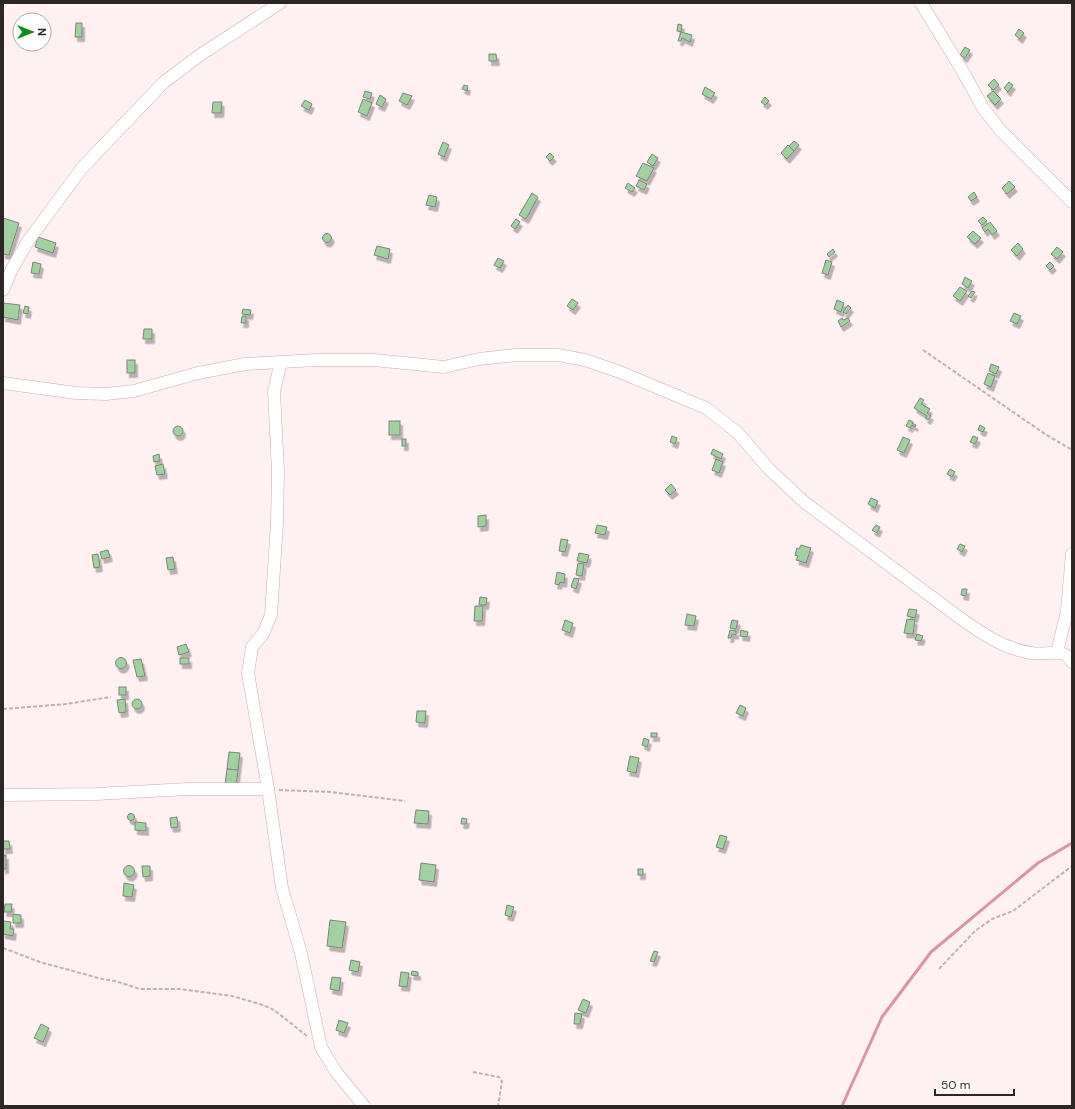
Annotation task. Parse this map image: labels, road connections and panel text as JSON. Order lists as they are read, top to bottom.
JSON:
{
  "scale_bar": "50 m",
  "north": "right"
}
